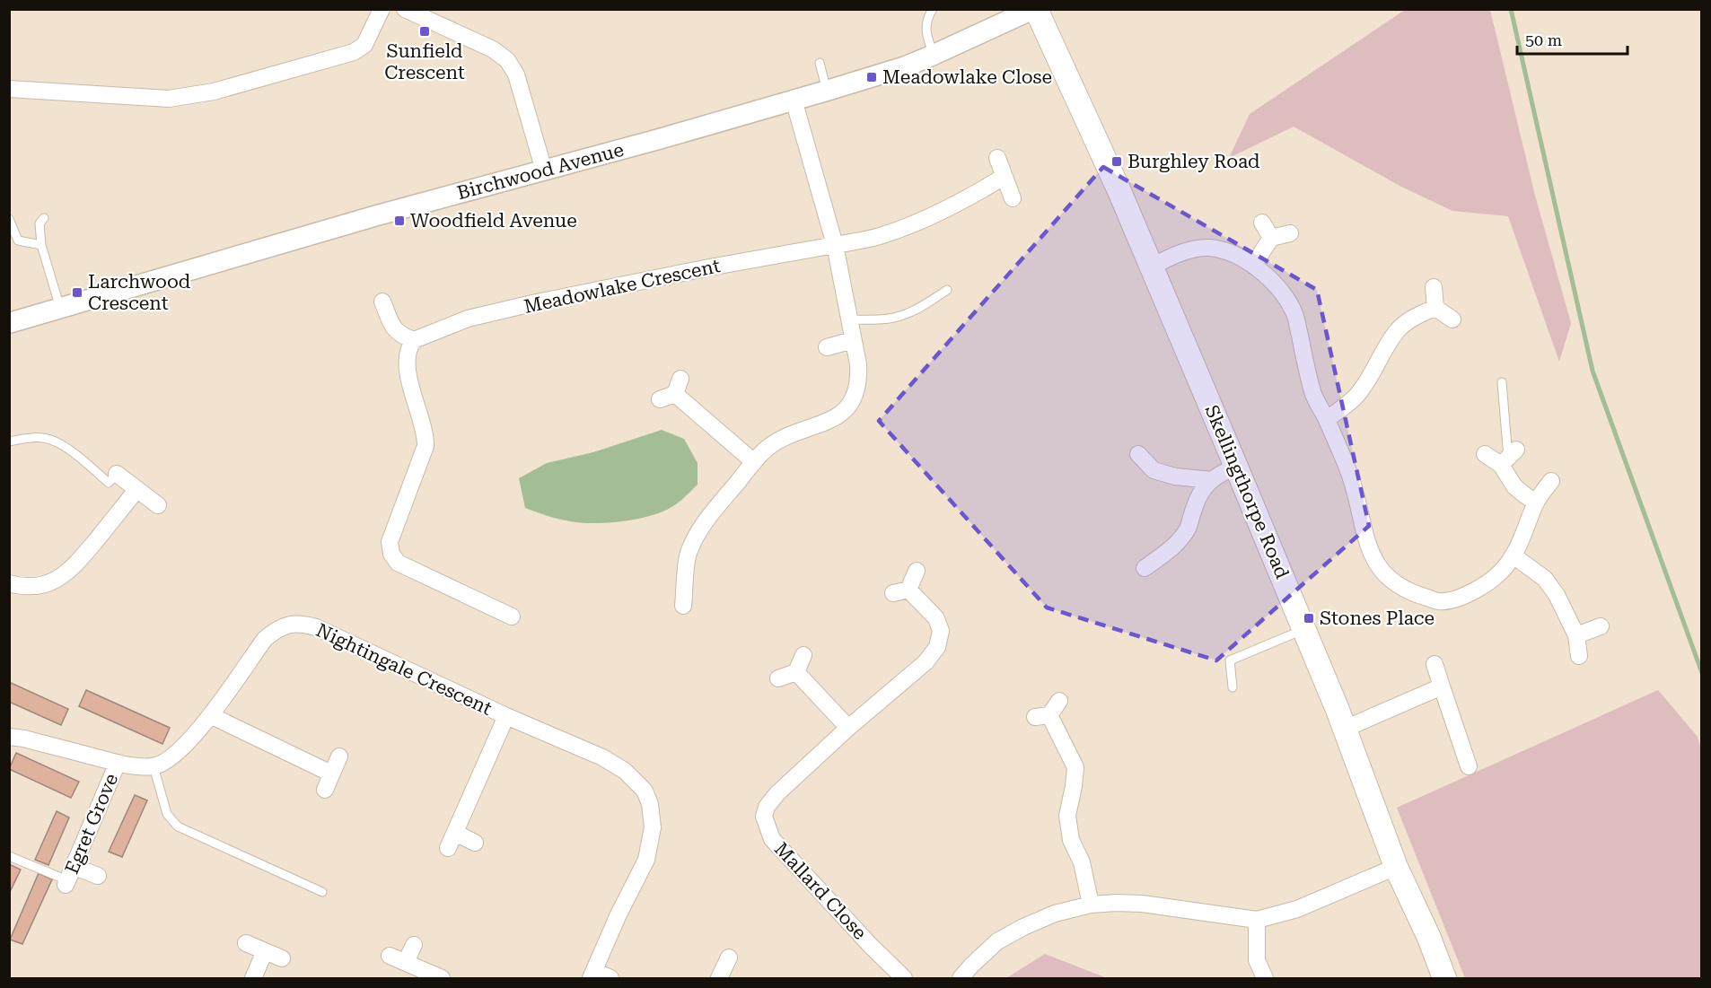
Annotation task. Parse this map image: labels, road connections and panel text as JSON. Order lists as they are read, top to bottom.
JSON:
{
  "streets": {
    "main road": ["Skellingthorpe Road"],
    "street": [
      "Birchwood Avenue",
      "Meadowlake Crescent",
      "Nightingale Crescent",
      "Egret Grove",
      "Mallard Close"
    ]
  },
  "crossings": [
    ["Birchwood Avenue", "Skellingthorpe Road"]
  ],
  "places": {
    "transit": [
      "Sunfield Crescent",
      "Meadowlake Close",
      "Burghley Road",
      "Woodfield Avenue",
      "Larchwood Crescent",
      "Stones Place"
    ]
  },
  "scale_bar": "50 m"
}
